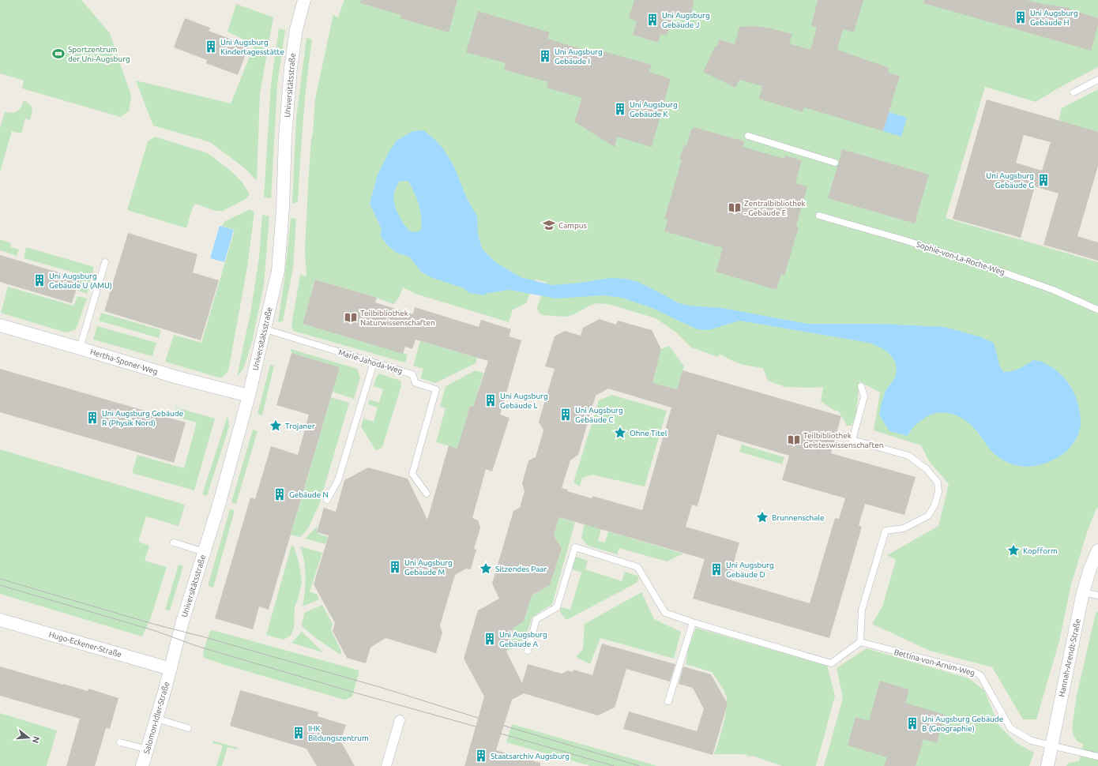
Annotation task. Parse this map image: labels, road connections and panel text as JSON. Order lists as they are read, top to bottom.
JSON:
{
  "streets": {
    "street": [
      "Universitätsstraße",
      "Hertha-Sponer-Weg",
      "Hugo-Eckener-Straße",
      "Hannah-Arendt-Straße",
      "Salomon-Idler-Straße"
    ],
    "lane": ["Sophie-von-La-Roche-Weg", "Marie-Jahoda-Weg", "Bettina-von-Arnim-Weg"]
  },
  "crossings": [
    ["Universitätsstraße", "Hertha-Sponer-Weg"],
    ["Universitätsstraße", "Marie-Jahoda-Weg"],
    ["Universitätsstraße", "Hugo-Eckener-Straße"],
    ["Universitätsstraße", "Salomon-Idler-Straße"],
    ["Hugo-Eckener-Straße", "Salomon-Idler-Straße"],
    ["Hannah-Arendt-Straße", "Bettina-von-Arnim-Weg"]
  ],
  "places": {
    "building": [
      "Uni Augsburg Gebäude H",
      "Uni Augsburg Gebäude J",
      "Uni Augsburg Kindertagesstätte",
      "Uni Augsburg Gebäude I",
      "Uni Augsburg Gebäude K",
      "Uni Augsburg Gebäude G",
      "Uni Augsburg Gebäude U (AMU)",
      "Uni Augsburg Gebäude L",
      "Uni Augsburg Gebäude C",
      "Uni Augsburg Gebäude R (Physik Nord)",
      "Gebäude N",
      "Uni Augsburg Gebäude M",
      "Uni Augsburg Gebäude D",
      "Uni Augsburg Gebäude A",
      "Uni Augsburg Gebäude B (Geographie)",
      "IHK Bildungszentrum",
      "Staatsarchiv Augsburg"
    ],
    "sports": ["Sportzentrum der Uni-Augsburg"],
    "library": ["Zentralbibliothek - Gebäude E", "Teilbibliothek Naturwissenschaften", "Teilbibliothek Geisteswissenschaften"],
    "school or university": ["Campus"],
    "place": [
      "Trojaner",
      "Ohne Titel",
      "Brunnenschale",
      "Kopfform",
      "Sitzendes Paar"
    ]
  },
  "north": "right"
}
